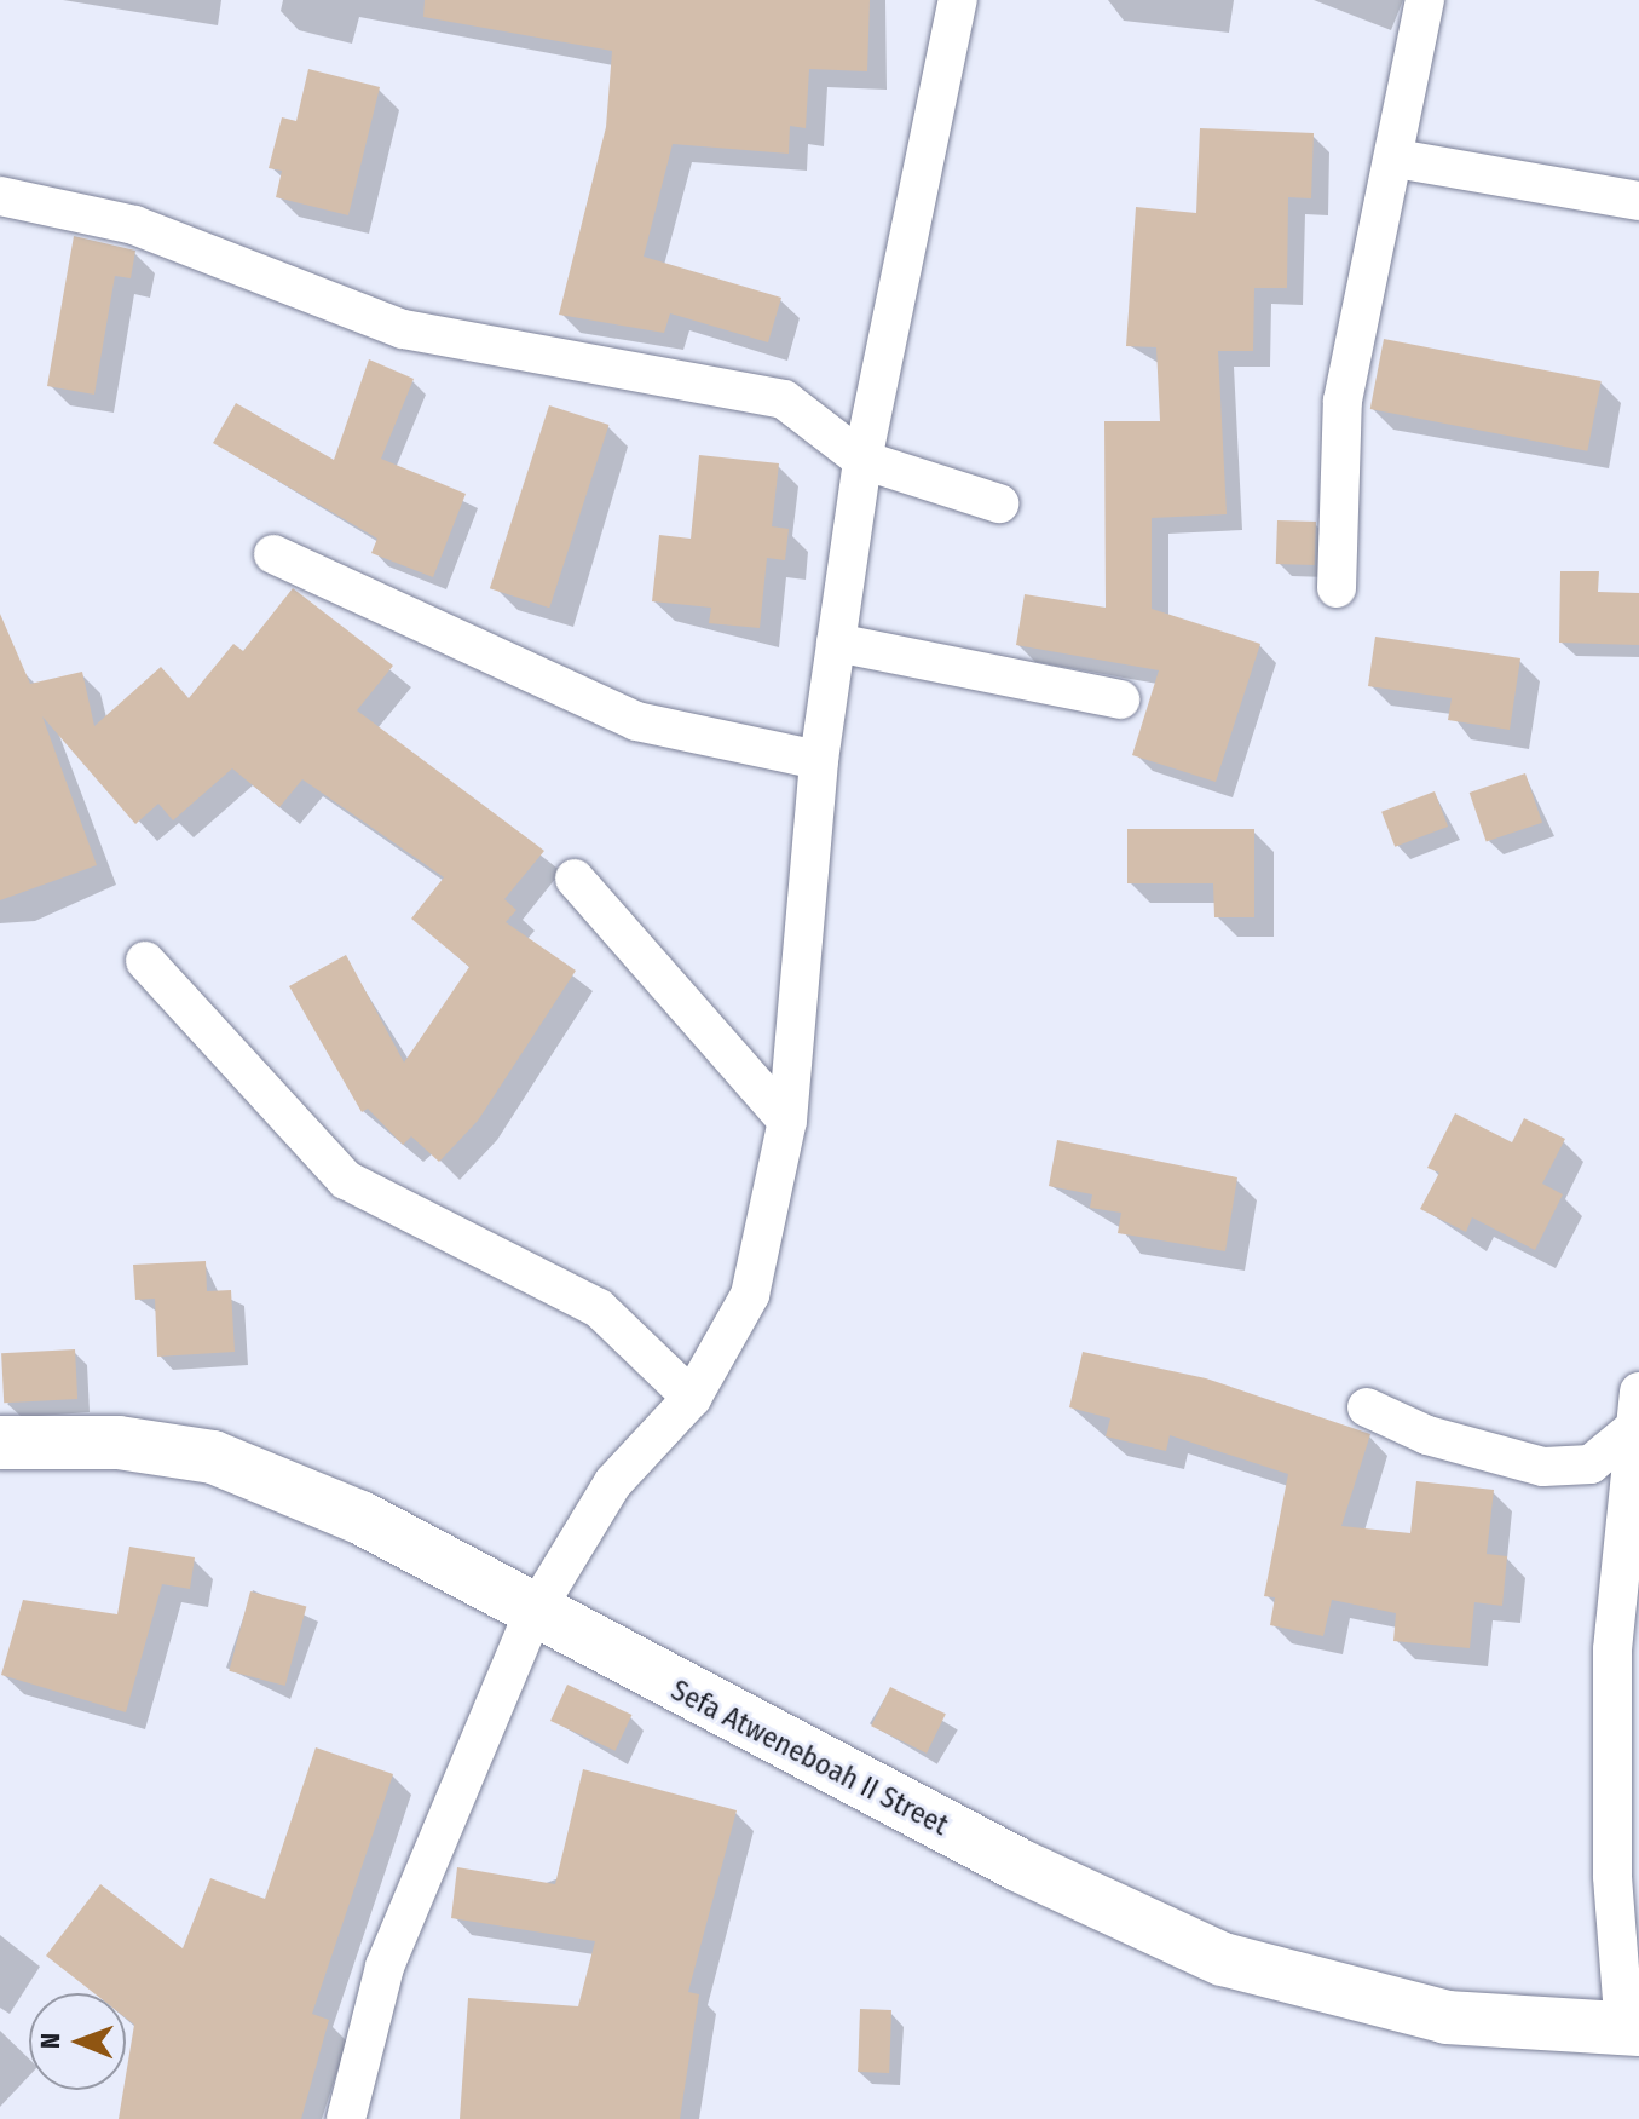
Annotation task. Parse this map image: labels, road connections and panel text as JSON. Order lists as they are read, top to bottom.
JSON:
{
  "streets": {
    "main road": ["Sefa Atweneboah II Street"]
  },
  "north": "left"
}
